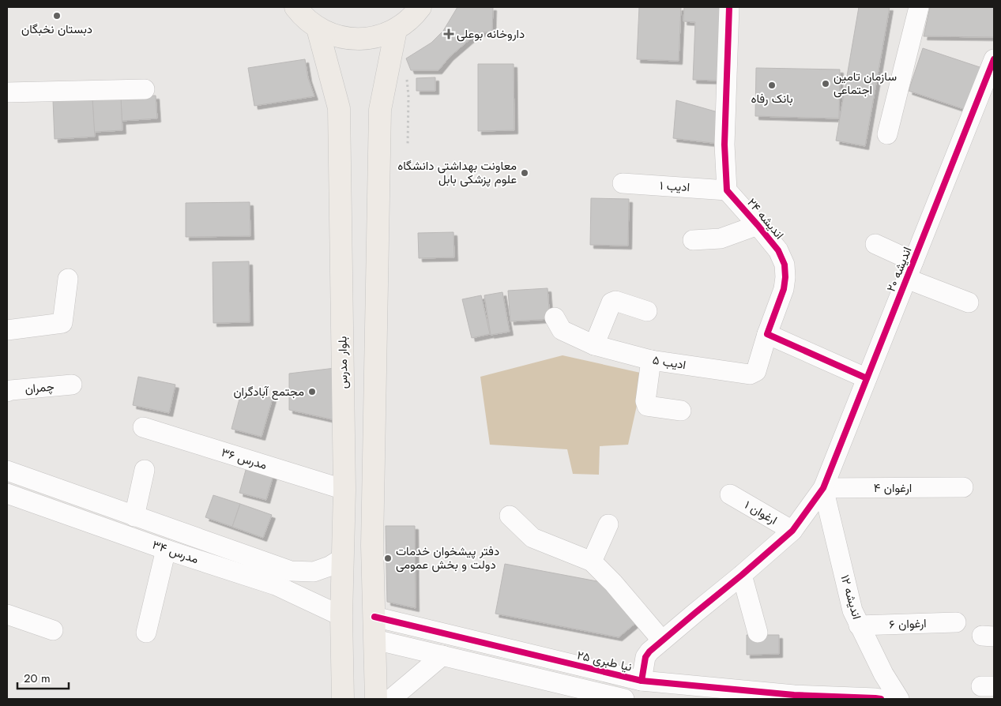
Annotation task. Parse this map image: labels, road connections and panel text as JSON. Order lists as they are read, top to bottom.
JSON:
{
  "streets": {
    "main road": ["بلوار مدرس"],
    "street": [
      "ادیب ۱",
      "اندیشه ۲۴",
      "اندیشه ۲۰",
      "ادیب ۵",
      "چمران",
      "مدرس ۳۶",
      "ارغوان ۴",
      "ارغوان ۱",
      "مدرس ۳۴",
      "اندیشه ۱۲",
      "ارغوان ۶",
      "نیا طبری ۲۵"
    ]
  },
  "crossings": [
    ["ادیب ۱", "اندیشه ۲۴"],
    ["اندیشه ۲۴", "ادیب ۵"],
    ["اندیشه ۲۰", "ارغوان ۴"],
    ["اندیشه ۲۰", "ارغوان ۱"],
    ["اندیشه ۲۰", "اندیشه ۱۲"],
    ["اندیشه ۲۰", "نیا طبری ۲۵"],
    ["بلوار مدرس", "مدرس ۳۶"],
    ["بلوار مدرس", "مدرس ۳۴"],
    ["ارغوان ۴", "اندیشه ۱۲"],
    ["اندیشه ۱۲", "ارغوان ۶"]
  ],
  "places": {
    "other": [
      "دبستان نخبگان",
      "سازمان تامین اجتماعی",
      "بانک رفاه",
      "معاونت بهداشتی دانشگاه علوم پزشکی بابل",
      "مجتمع آبادگران",
      "دفتر پیشخوان خدمات دولت و بخش عمومی"
    ],
    "health": ["داروخانه بوعلی"]
  },
  "scale_bar": "20 m"
}
